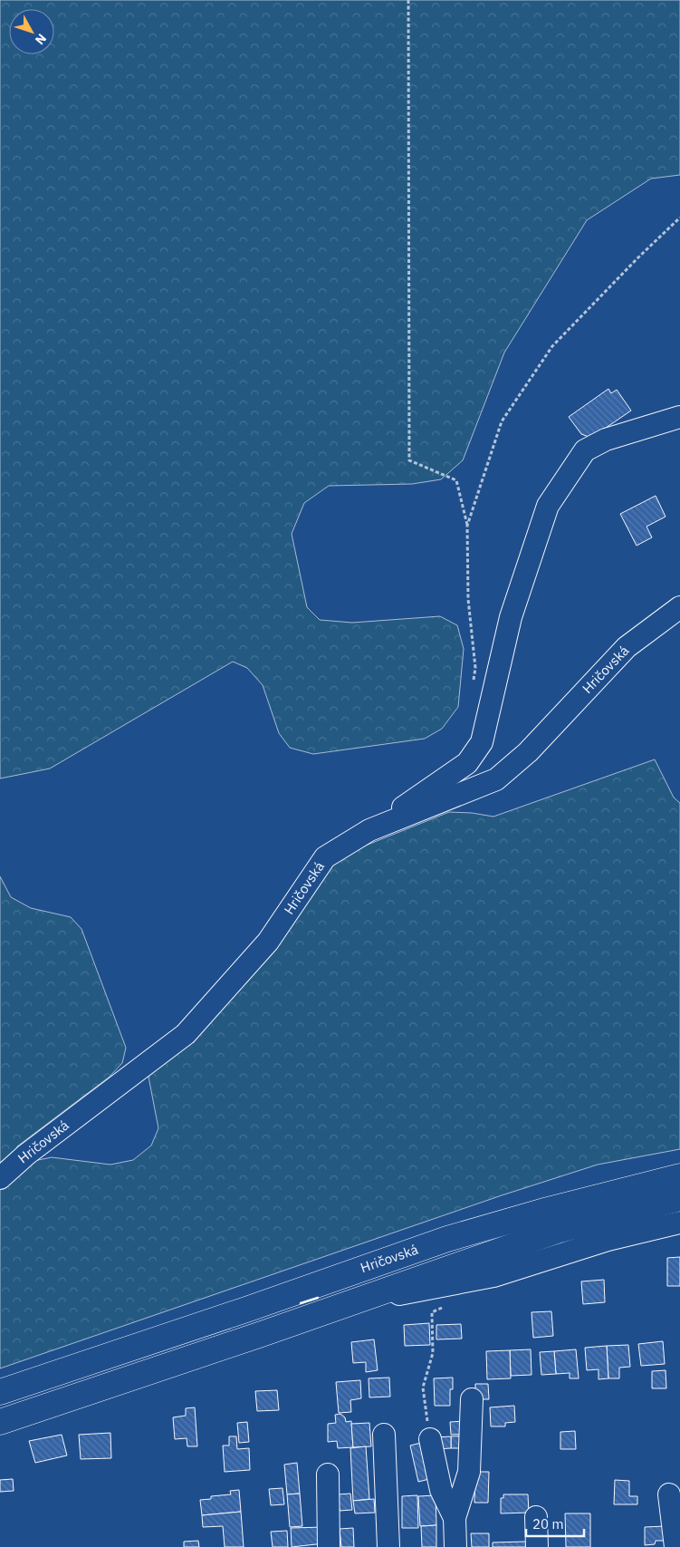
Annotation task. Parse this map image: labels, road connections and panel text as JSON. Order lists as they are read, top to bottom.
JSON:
{
  "streets": {
    "main road": ["Hričovská"]
  },
  "scale_bar": "20 m",
  "north": "bottom right"
}
